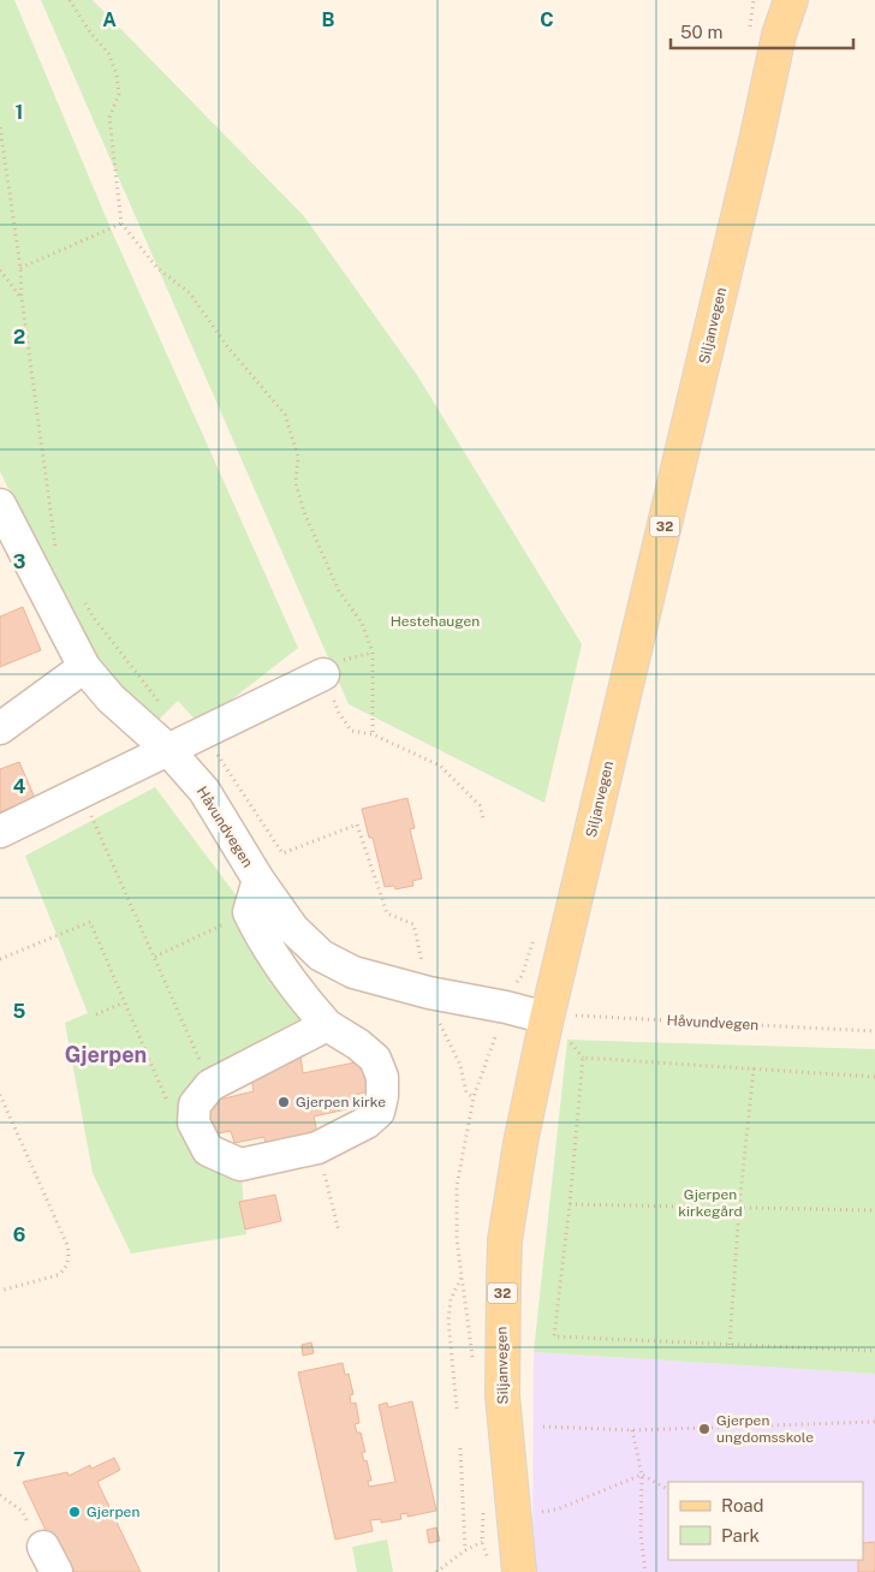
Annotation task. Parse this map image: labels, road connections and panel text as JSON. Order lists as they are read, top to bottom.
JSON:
{
  "streets": {
    "main road": ["Siljanvegen", "32"],
    "street": ["Håvundvegen"]
  },
  "crossings": [
    ["Siljanvegen", "Håvundvegen"]
  ],
  "districts": ["Gjerpen"],
  "parks": ["Hestehaugen", "Gjerpen kirkegård"],
  "places": ["Gjerpen kirke", "Gjerpen ungdomsskole", "Gjerpen"],
  "legend": ["Road", "Park"],
  "scale_bar": "50 m",
  "grid": {
    "columns": ["A", "B", "C"],
    "rows": [
      "1",
      "2",
      "3",
      "4",
      "5",
      "6",
      "7"
    ]
  }
}
